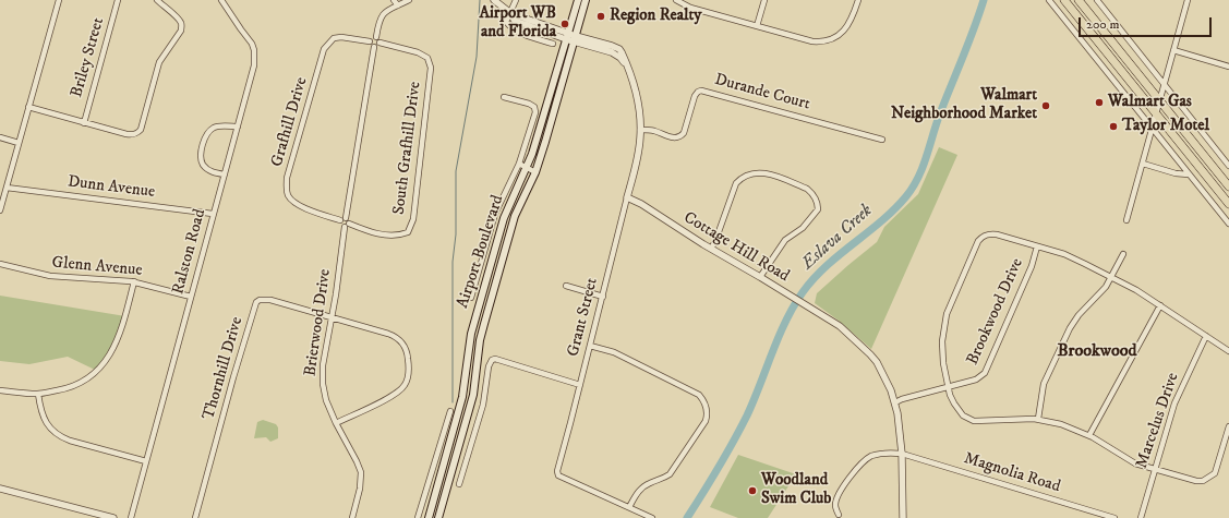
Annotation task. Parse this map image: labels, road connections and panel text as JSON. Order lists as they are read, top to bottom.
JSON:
{
  "streets": {
    "main road": ["Airport Boulevard"],
    "street": [
      "Briley Street",
      "Durande Court",
      "Grafhill Drive",
      "South Grafhill Drive",
      "Dunn Avenue",
      "Cottage Hill Road",
      "Ralston Road",
      "Glenn Avenue",
      "Brookwood Drive",
      "Grant Street",
      "Brierwood Drive",
      "Thornhill Drive",
      "Marcelus Drive",
      "Magnolia Road"
    ]
  },
  "crossings": [
    ["Durande Court", "Grant Street"],
    ["Grafhill Drive", "South Grafhill Drive"],
    ["South Grafhill Drive", "Brierwood Drive"],
    ["Dunn Avenue", "Ralston Road"],
    ["Cottage Hill Road", "Brookwood Drive"],
    ["Cottage Hill Road", "Grant Street"],
    ["Cottage Hill Road", "Magnolia Road"],
    ["Ralston Road", "Glenn Avenue"],
    ["Airport Boulevard", "Grant Street"],
    ["Brierwood Drive", "Thornhill Drive"]
  ],
  "districts": ["Brookwood"],
  "water": ["Eslava Creek"],
  "places": [
    "Region Realty",
    "Airport WB and Florida",
    "Walmart Gas",
    "Walmart Neighborhood Market",
    "Taylor Motel",
    "Woodland Swim Club"
  ],
  "scale_bar": "200 m"
}
